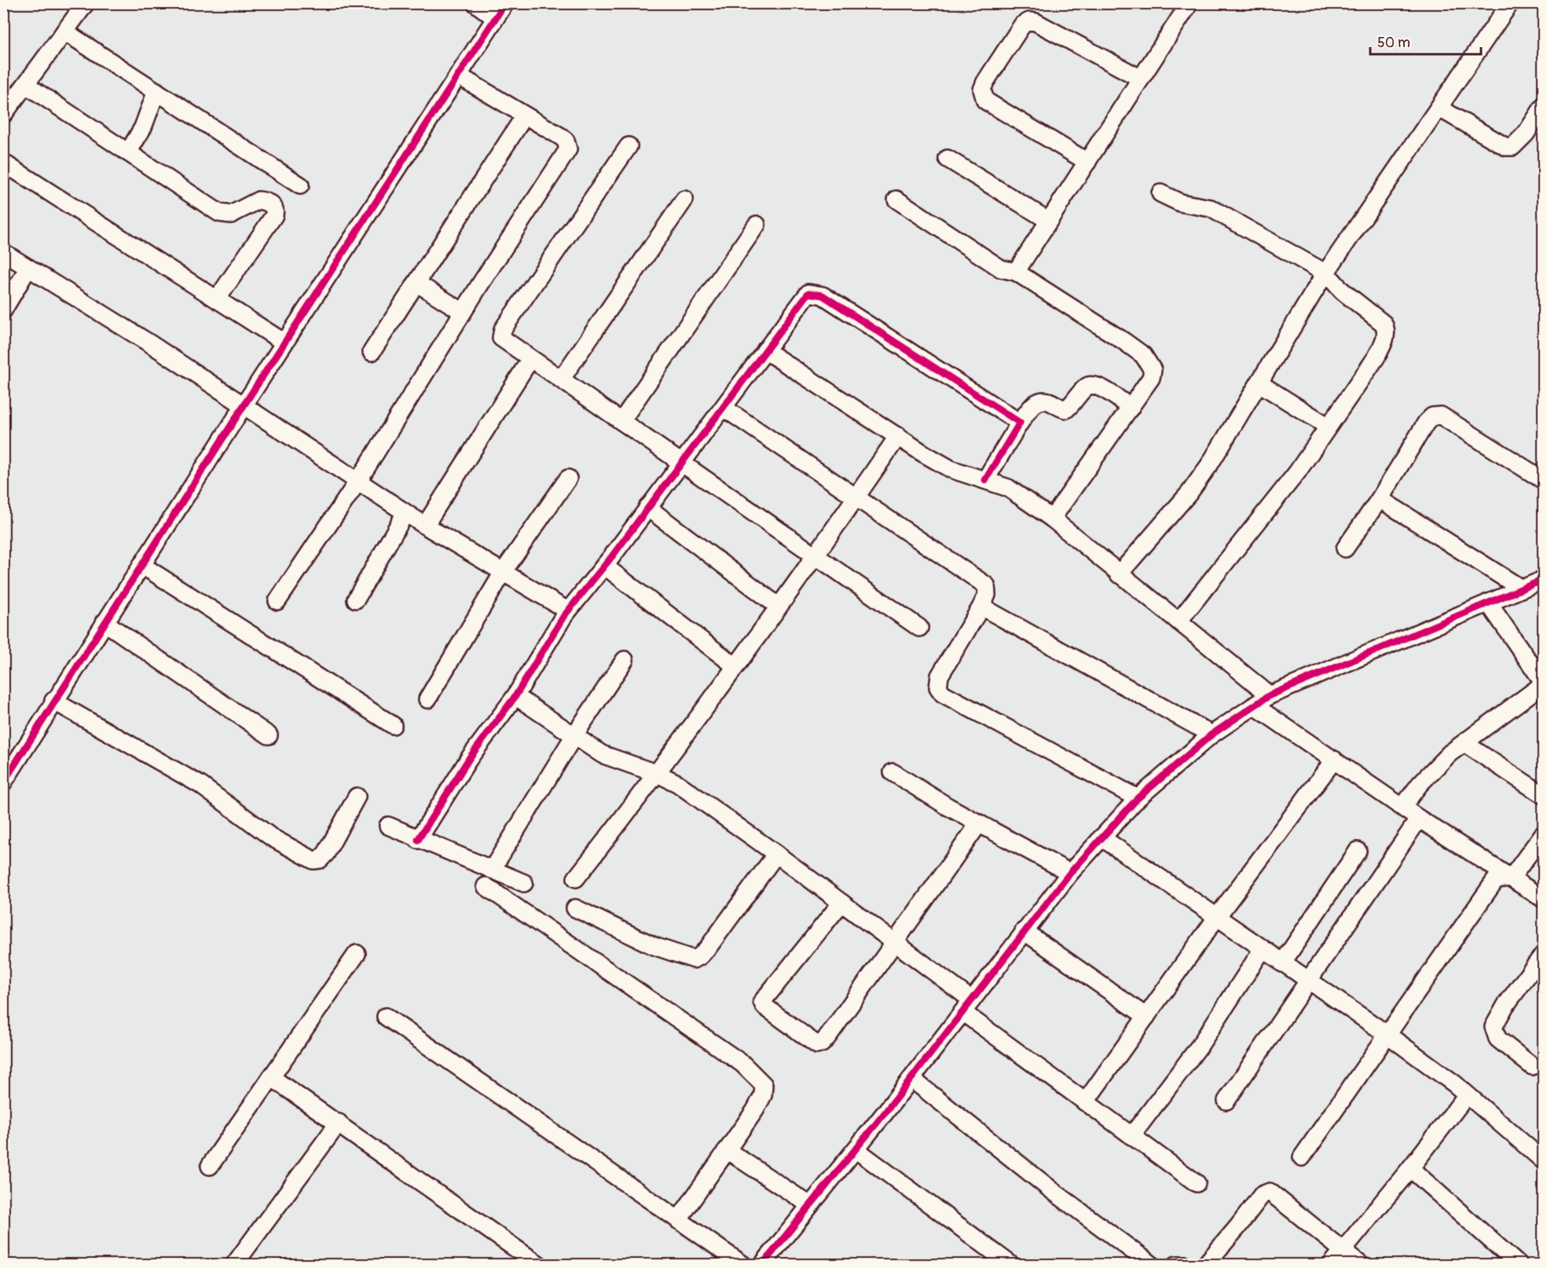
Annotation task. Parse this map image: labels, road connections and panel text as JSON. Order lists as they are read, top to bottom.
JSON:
{
  "scale_bar": "50 m"
}
